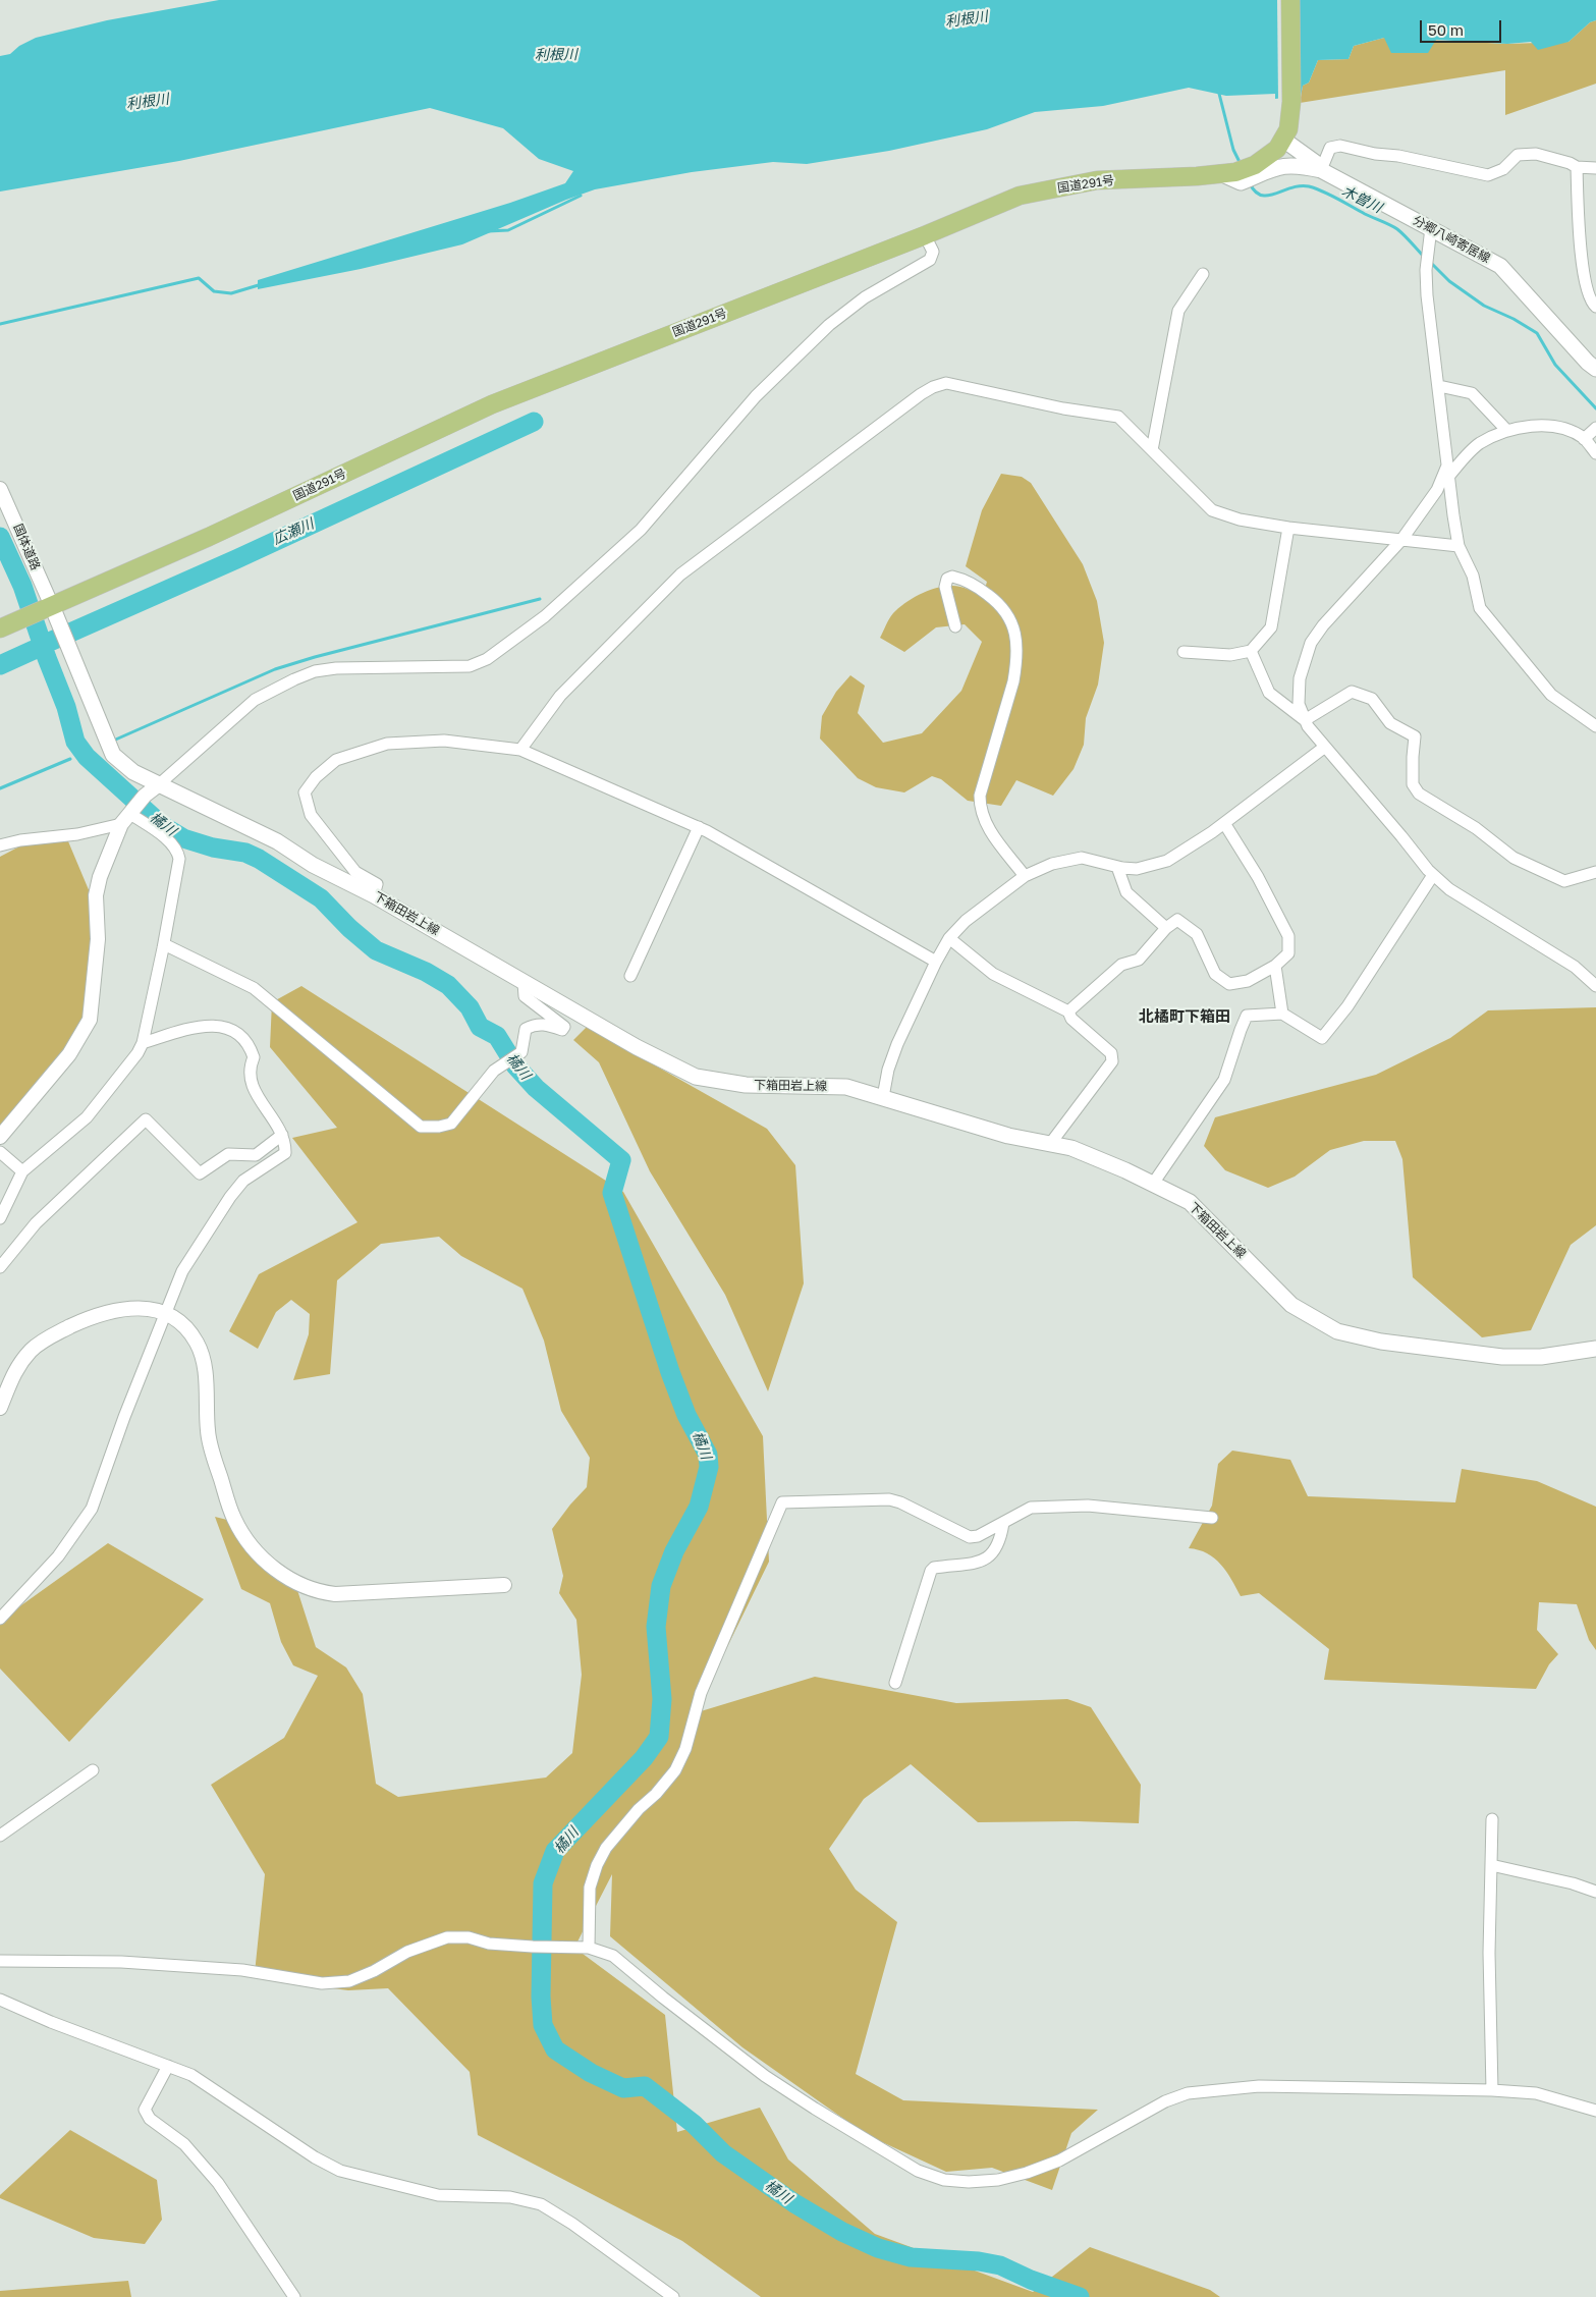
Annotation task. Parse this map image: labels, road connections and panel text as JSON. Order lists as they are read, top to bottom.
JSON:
{
  "streets": {
    "highway": ["国道291号"],
    "main road": ["分郷八崎寄居線", "下箱田岩上線"],
    "street": ["国体道路"]
  },
  "crossings": [
    ["国道291号", "分郷八崎寄居線"],
    ["国道291号", "国体道路"],
    ["国道291号", "下箱田岩上線"],
    ["国体道路", "下箱田岩上線"]
  ],
  "districts": ["北橘町下箱田"],
  "water": [
    "利根川",
    "木曽川",
    "広瀬川",
    "橘川"
  ],
  "scale_bar": "50 m"
}
